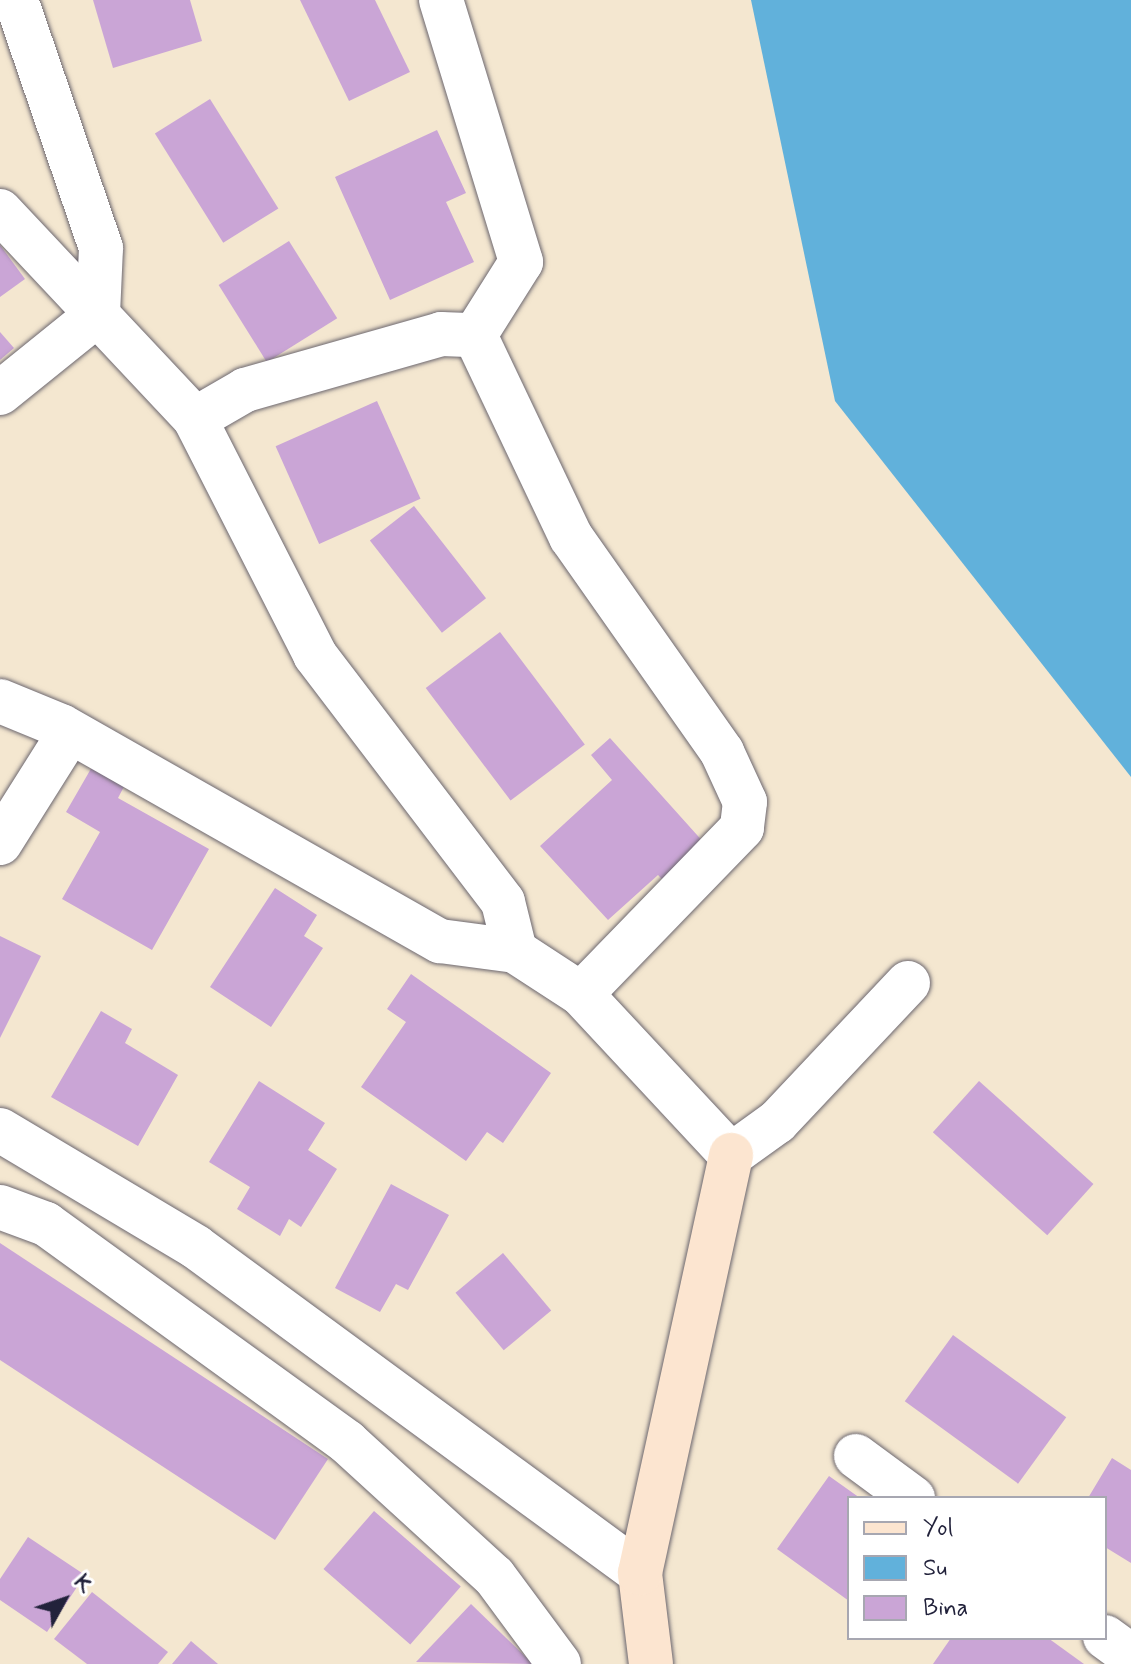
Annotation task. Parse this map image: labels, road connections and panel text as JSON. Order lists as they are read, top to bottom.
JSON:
{
  "legend": ["Yol", "Su", "Bina"],
  "north": "top right"
}
